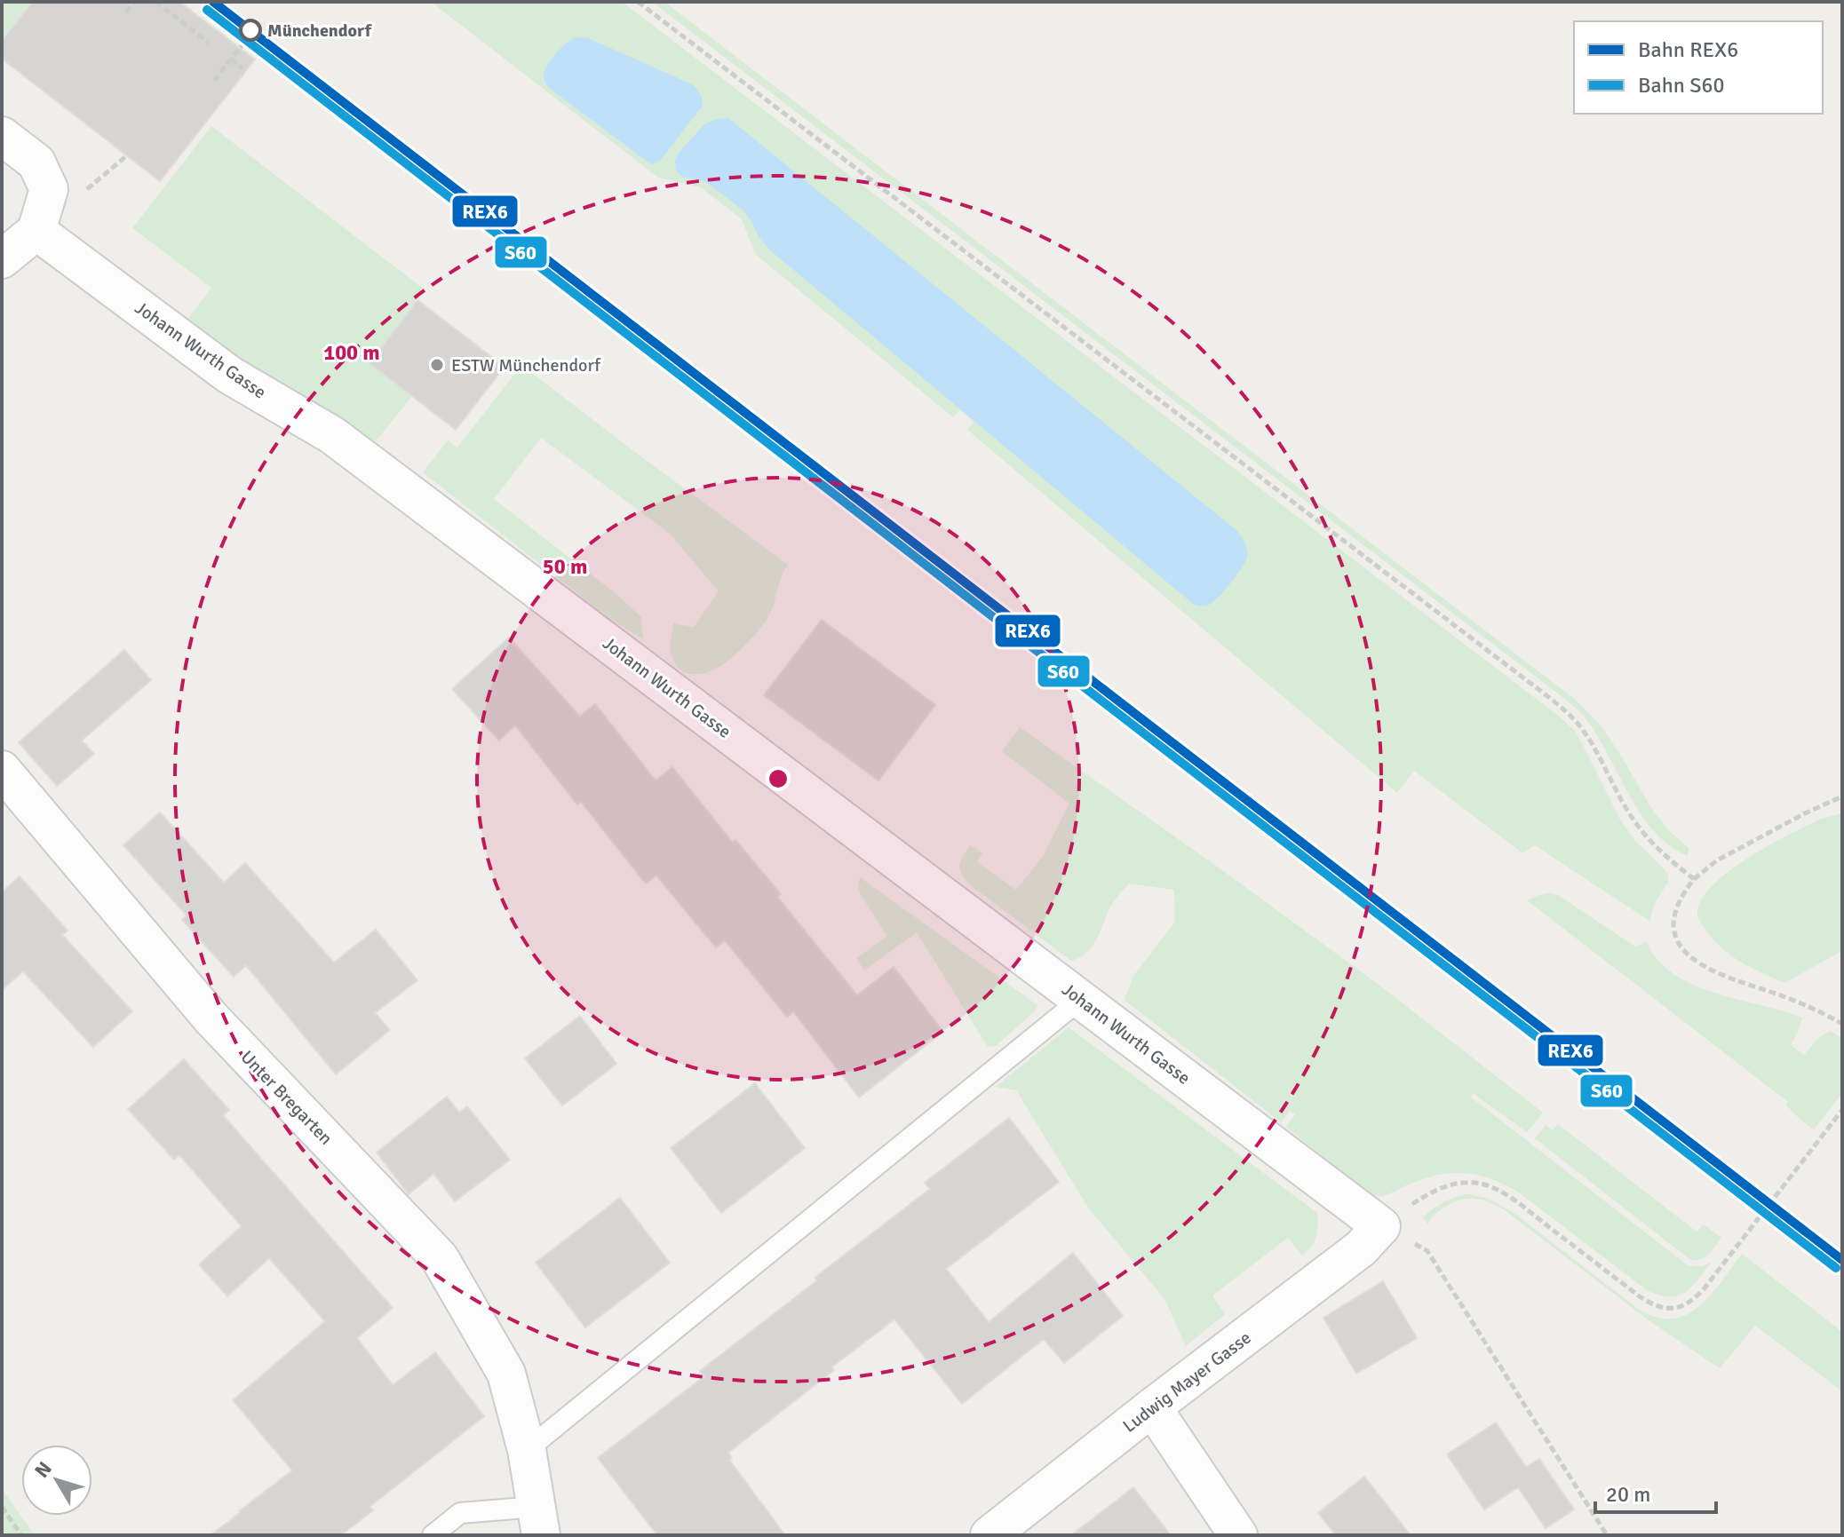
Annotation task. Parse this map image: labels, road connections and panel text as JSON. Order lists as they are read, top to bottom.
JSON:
{
  "streets": {
    "street": ["Johann Wurth Gasse", "Unter Bregarten", "Ludwig Mayer Gasse"]
  },
  "crossings": [
    ["Johann Wurth Gasse", "Ludwig Mayer Gasse"]
  ],
  "places": ["Münchendorf", "ESTW Münchendorf"],
  "lines": ["rail line REX6", "rail line S60"],
  "legend": ["Bahn REX6", "Bahn S60"],
  "scale_bar": "20 m",
  "north": "top left",
  "rings": ["100 m", "50 m"]
}
